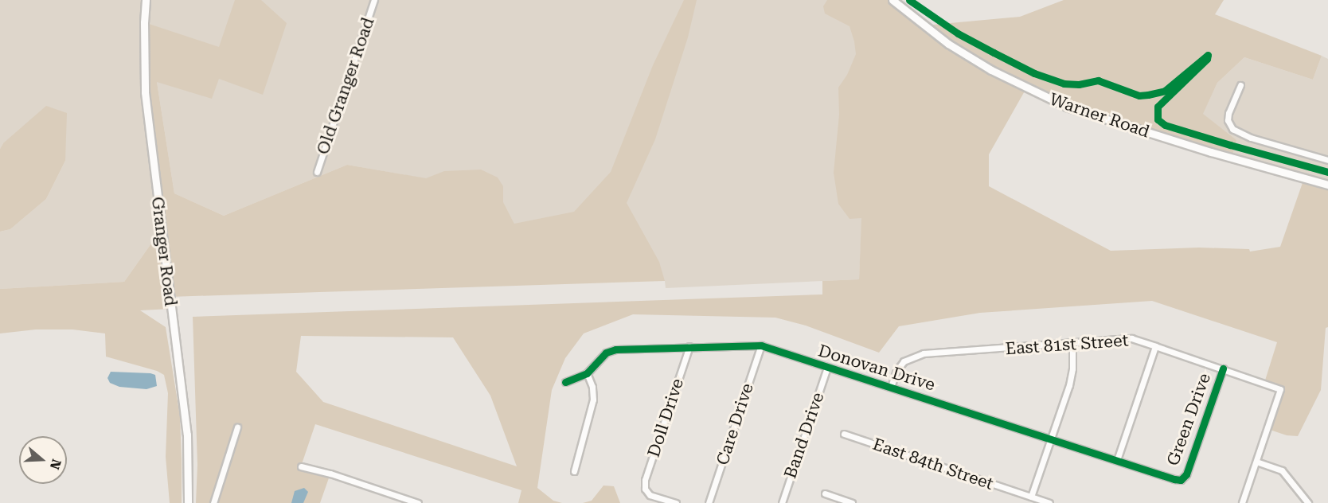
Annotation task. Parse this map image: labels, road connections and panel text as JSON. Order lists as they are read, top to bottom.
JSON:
{
  "streets": {
    "main road": ["Warner Road", "Granger Road"],
    "street": [
      "Old Granger Road",
      "East 81st Street",
      "Donovan Drive",
      "Doll Drive",
      "Green Drive",
      "Care Drive",
      "Band Drive",
      "East 84th Street"
    ]
  },
  "crossings": [
    ["East 81st Street", "Donovan Drive"],
    ["East 81st Street", "Green Drive"],
    ["Donovan Drive", "Doll Drive"],
    ["Donovan Drive", "Green Drive"],
    ["Donovan Drive", "Care Drive"],
    ["Donovan Drive", "Band Drive"]
  ],
  "north": "right"
}
